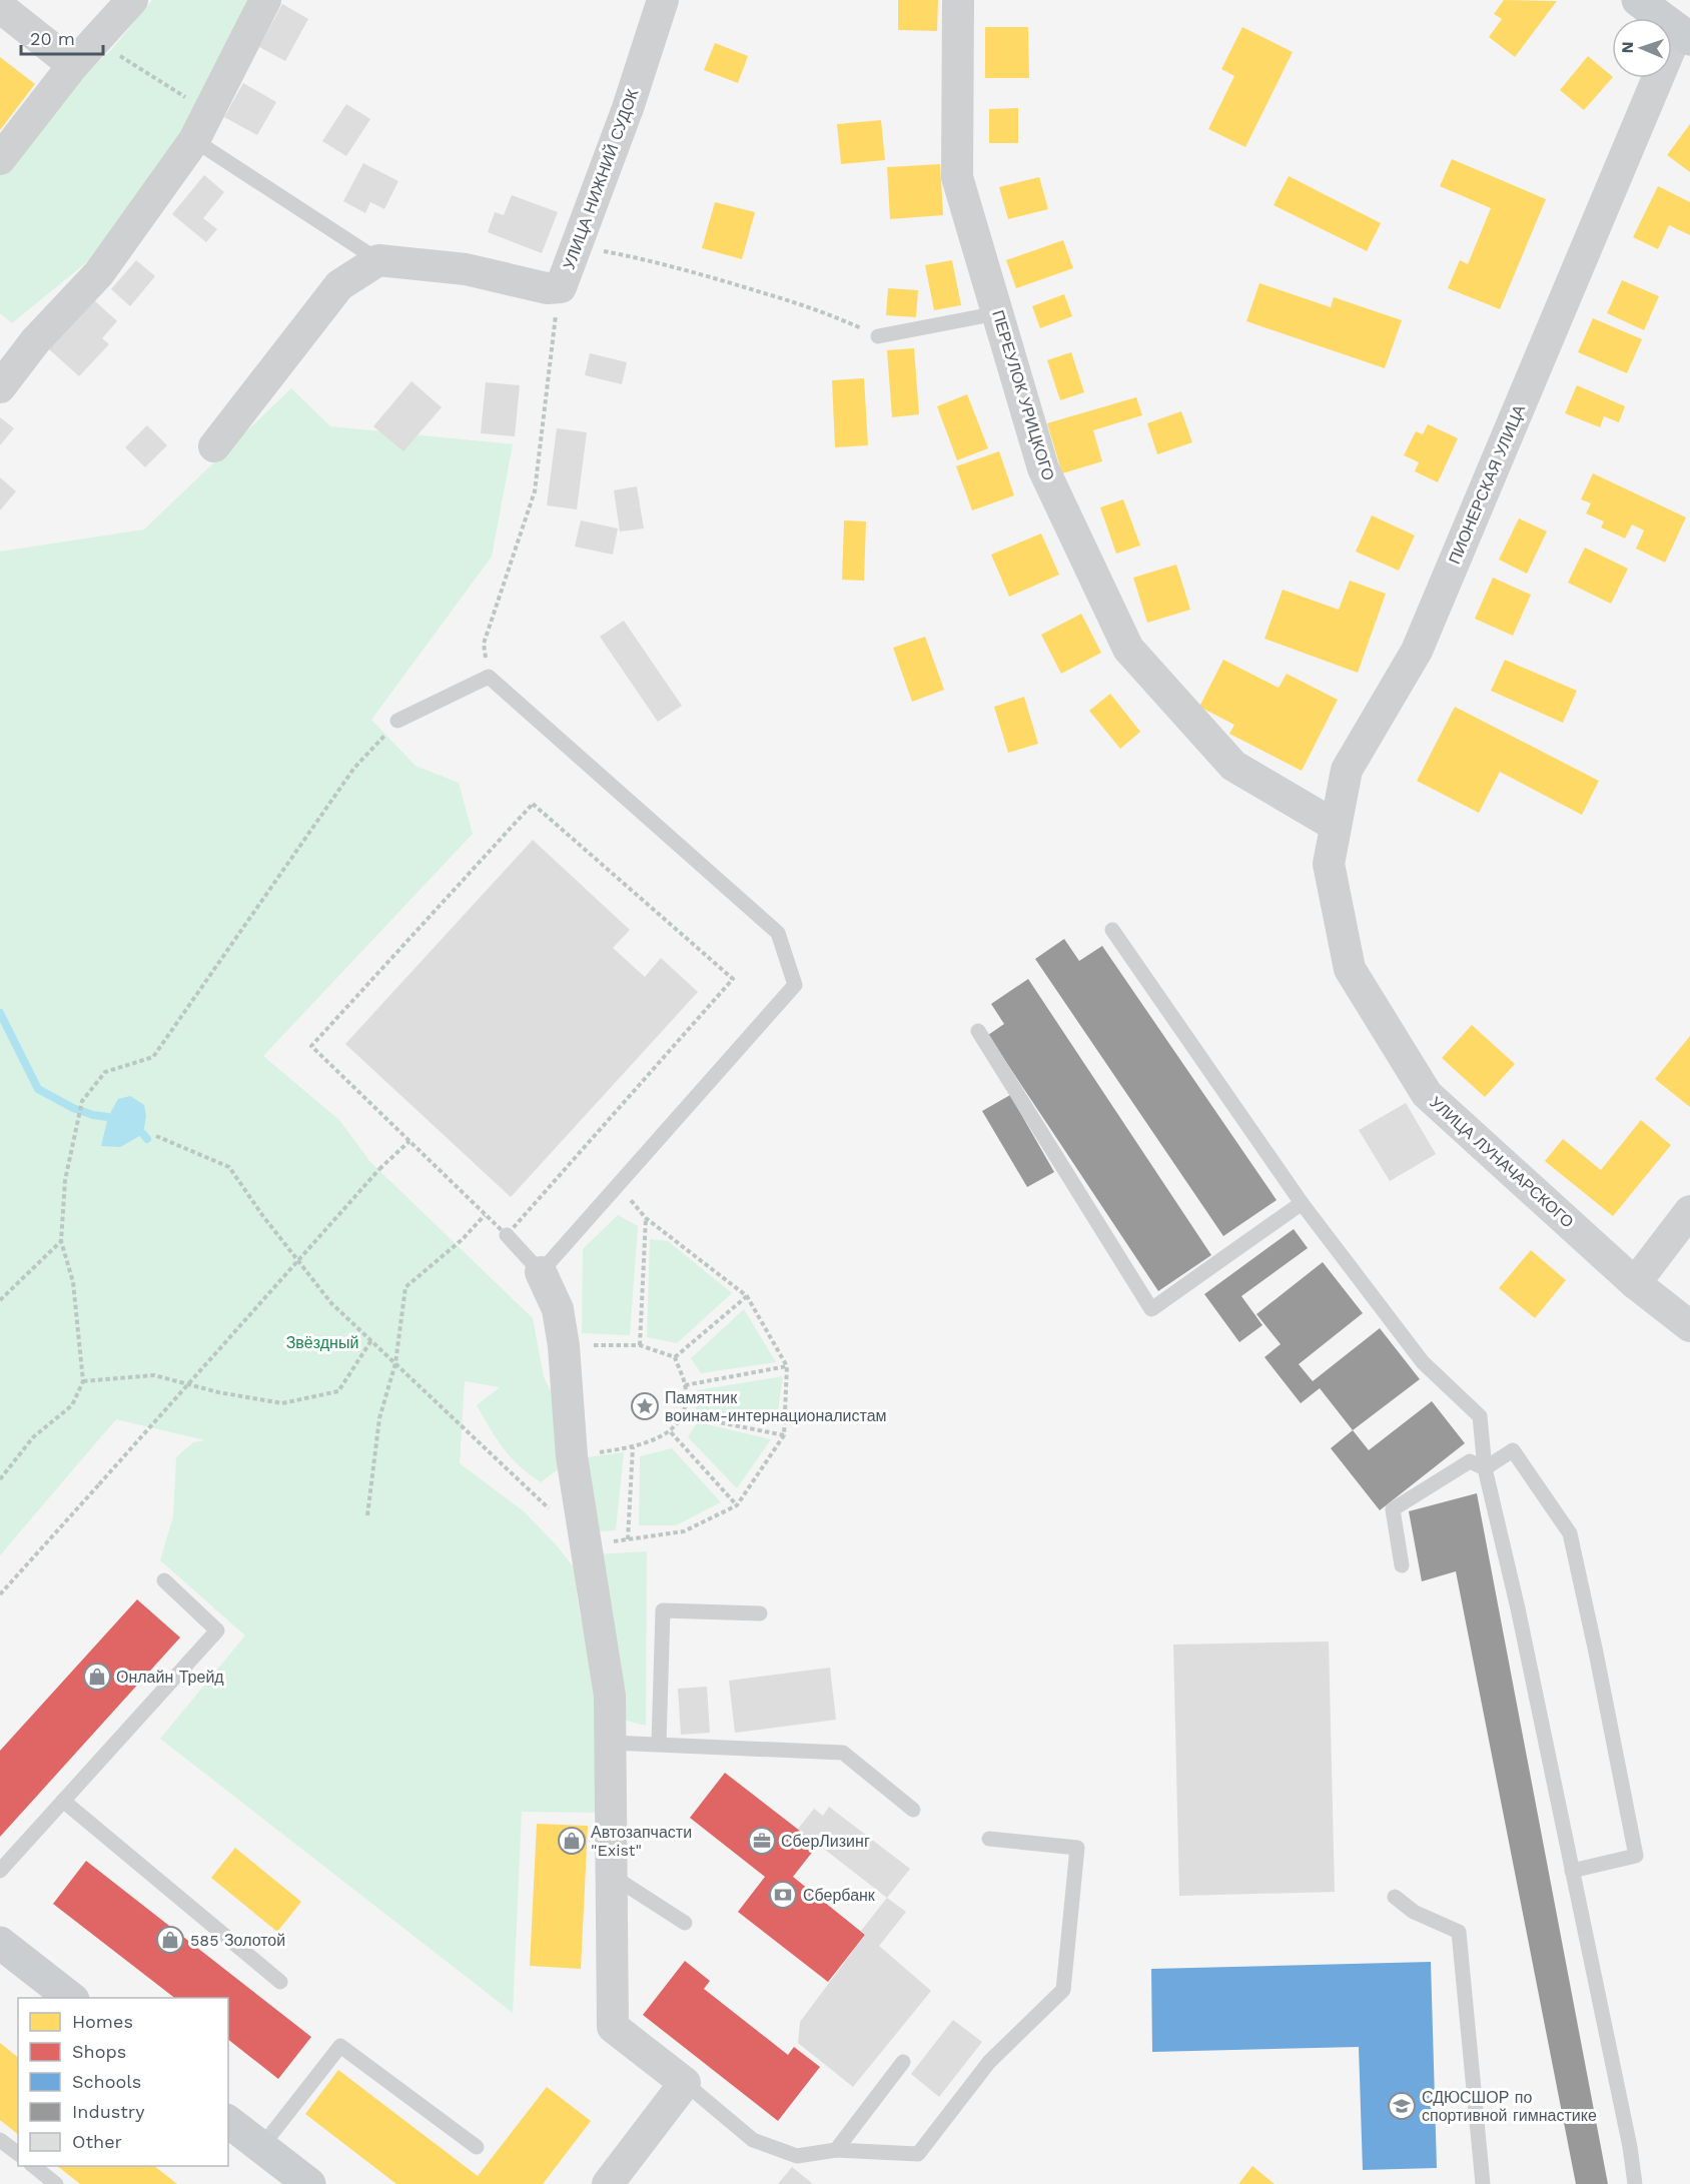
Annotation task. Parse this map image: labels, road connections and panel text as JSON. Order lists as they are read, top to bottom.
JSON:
{
  "streets": {
    "street": [
      "УЛИЦА НИЖНИЙ СУДОК",
      "ПЕРЕУЛОК УРИЦКОГО",
      "ПИОНЕРСКАЯ УЛИЦА",
      "УЛИЦА ЛУНАЧАРСКОГО"
    ]
  },
  "crossings": [
    ["ПЕРЕУЛОК УРИЦКОГО", "ПИОНЕРСКАЯ УЛИЦА"],
    ["ПИОНЕРСКАЯ УЛИЦА", "УЛИЦА ЛУНАЧАРСКОГО"]
  ],
  "parks": ["Звёздный"],
  "places": {
    "place": ["Памятник воинам-интернационалистам"],
    "shop": ["Онлайн Трейд", "Автозапчасти \"Exist\"", "585 Золотой"],
    "office": ["СберЛизинг"],
    "bank": ["Сбербанк"],
    "school or university": ["СДЮСШОР по спортивной гимнастике"]
  },
  "legend": [
    "Homes",
    "Shops",
    "Schools",
    "Industry",
    "Other"
  ],
  "scale_bar": "20 m",
  "north": "left"
}
